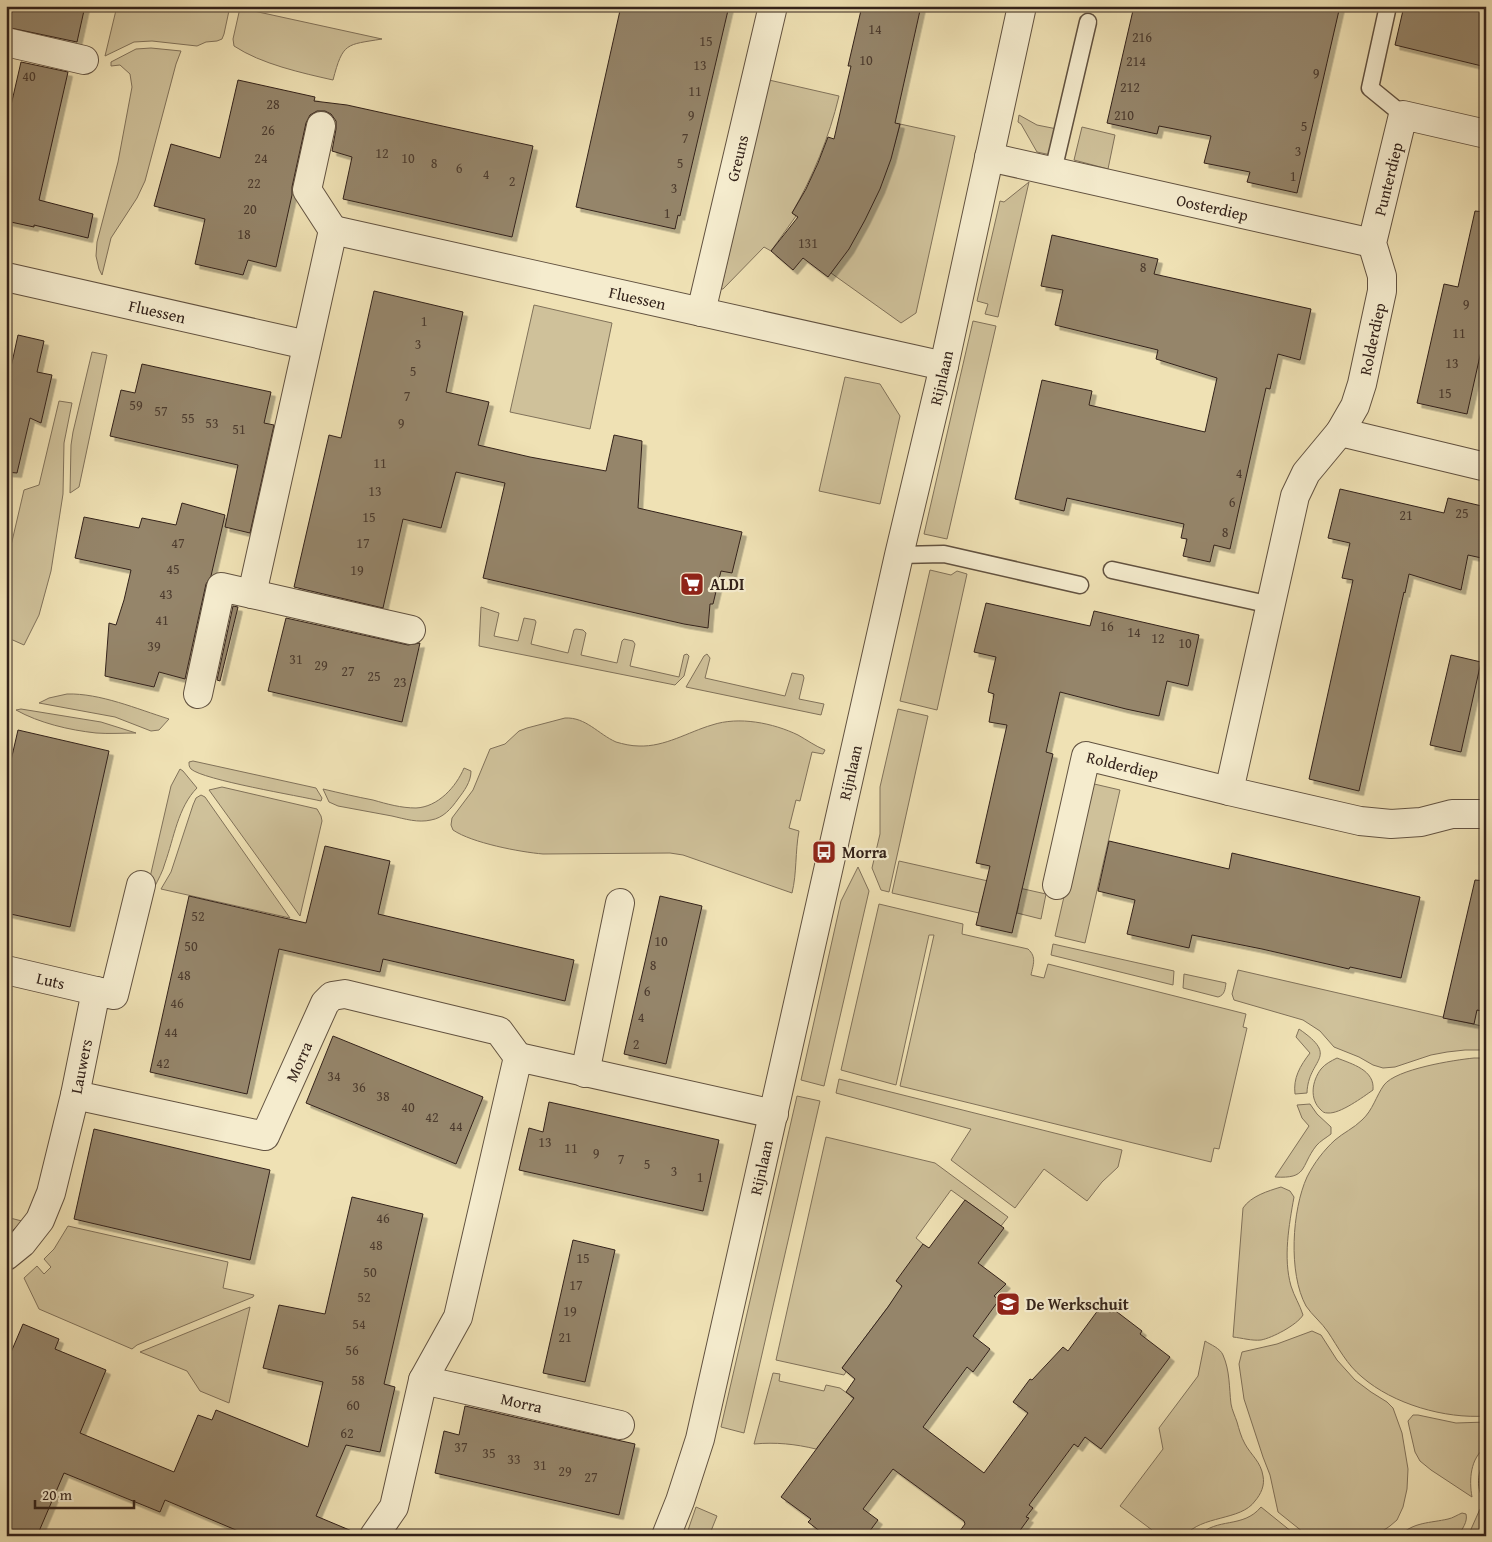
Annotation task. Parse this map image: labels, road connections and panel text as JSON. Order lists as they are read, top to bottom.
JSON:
{
  "streets": {
    "street": [
      "Greuns",
      "Punterdiep",
      "Oosterdiep",
      "Fluessen",
      "Rolderdiep",
      "Rijnlaan",
      "Luts",
      "Morra",
      "Lauwers"
    ]
  },
  "crossings": [
    ["Greuns", "Fluessen"],
    ["Punterdiep", "Oosterdiep"],
    ["Punterdiep", "Rolderdiep"],
    ["Oosterdiep", "Rolderdiep"],
    ["Oosterdiep", "Rijnlaan"],
    ["Fluessen", "Rijnlaan"],
    ["Luts", "Lauwers"],
    ["Morra", "Lauwers"]
  ],
  "places": {
    "supermarket": ["ALDI"],
    "bus stop": ["Morra"],
    "school or university": ["De Werkschuit"]
  },
  "house_numbers": [
    "14",
    "216",
    "15",
    "10",
    "214",
    "13",
    "9",
    "40",
    "212",
    "11",
    "28",
    "9",
    "210",
    "5",
    "26",
    "7",
    "3",
    "12",
    "24",
    "10",
    "8",
    "5",
    "6",
    "4",
    "1",
    "2",
    "22",
    "3",
    "20",
    "1",
    "18",
    "131",
    "8",
    "9",
    "1",
    "11",
    "3",
    "13",
    "5",
    "15",
    "7",
    "59",
    "57",
    "55",
    "53",
    "9",
    "51",
    "11",
    "4",
    "13",
    "6",
    "25",
    "21",
    "15",
    "8",
    "47",
    "17",
    "45",
    "19",
    "43",
    "41",
    "16",
    "14",
    "12",
    "10",
    "39",
    "31",
    "29",
    "27",
    "25",
    "23",
    "52",
    "10",
    "50",
    "8",
    "48",
    "6",
    "46",
    "4",
    "44",
    "2",
    "42",
    "34",
    "36",
    "38",
    "40",
    "42",
    "44",
    "13",
    "11",
    "9",
    "7",
    "5",
    "3",
    "1",
    "46",
    "48",
    "15",
    "50",
    "17",
    "52",
    "19",
    "54",
    "21",
    "56",
    "58",
    "60",
    "62",
    "37",
    "35",
    "33",
    "31",
    "29",
    "27"
  ],
  "scale_bar": "20 m"
}
